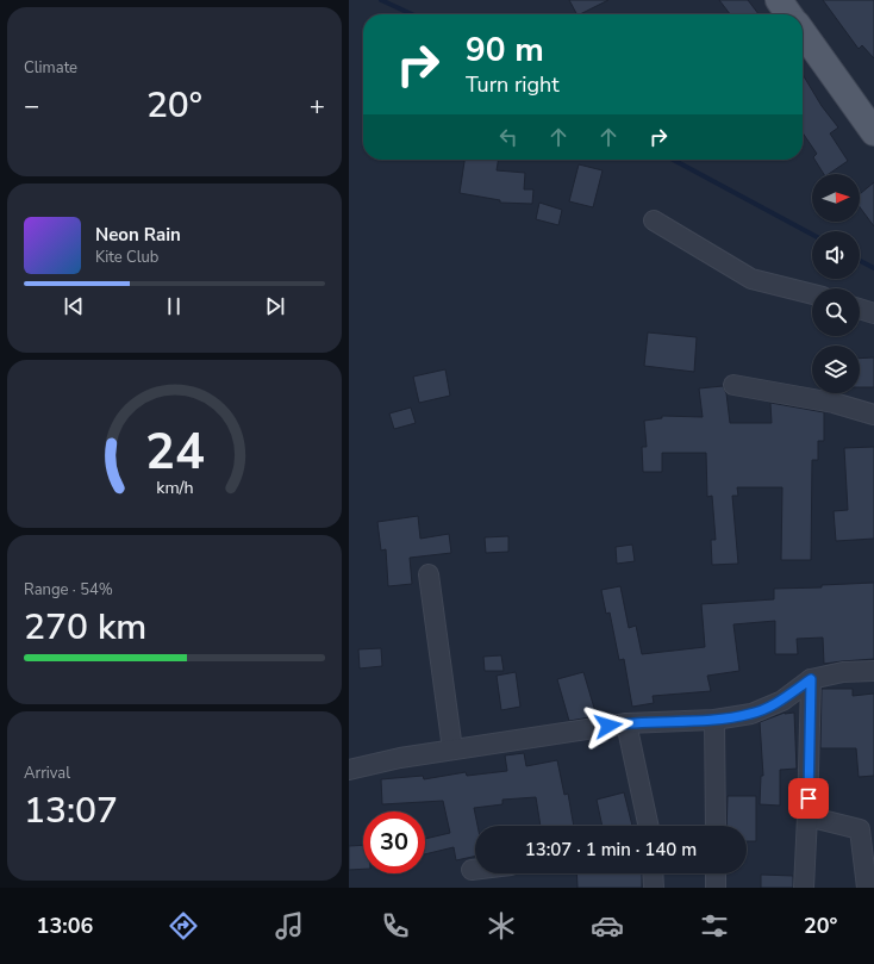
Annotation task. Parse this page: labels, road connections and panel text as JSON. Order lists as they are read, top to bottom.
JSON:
{
  "north": "right",
  "page": {
    "tile": [
      "Climate",
      ["Range · 54%", "270 km"],
      ["Arrival", "13:07"]
    ],
    "turn": ["90 m", "Turn right"],
    "heat": ["−", "20°", "+"],
    "song": ["Neon Rain", "Kite Club"],
    "limit": "30",
    "trip": "13:07 · 1 min · 140 m",
    "tabs": ["13:06", "20°"],
    "gauge": ["24", "km/h"]
  }
}
